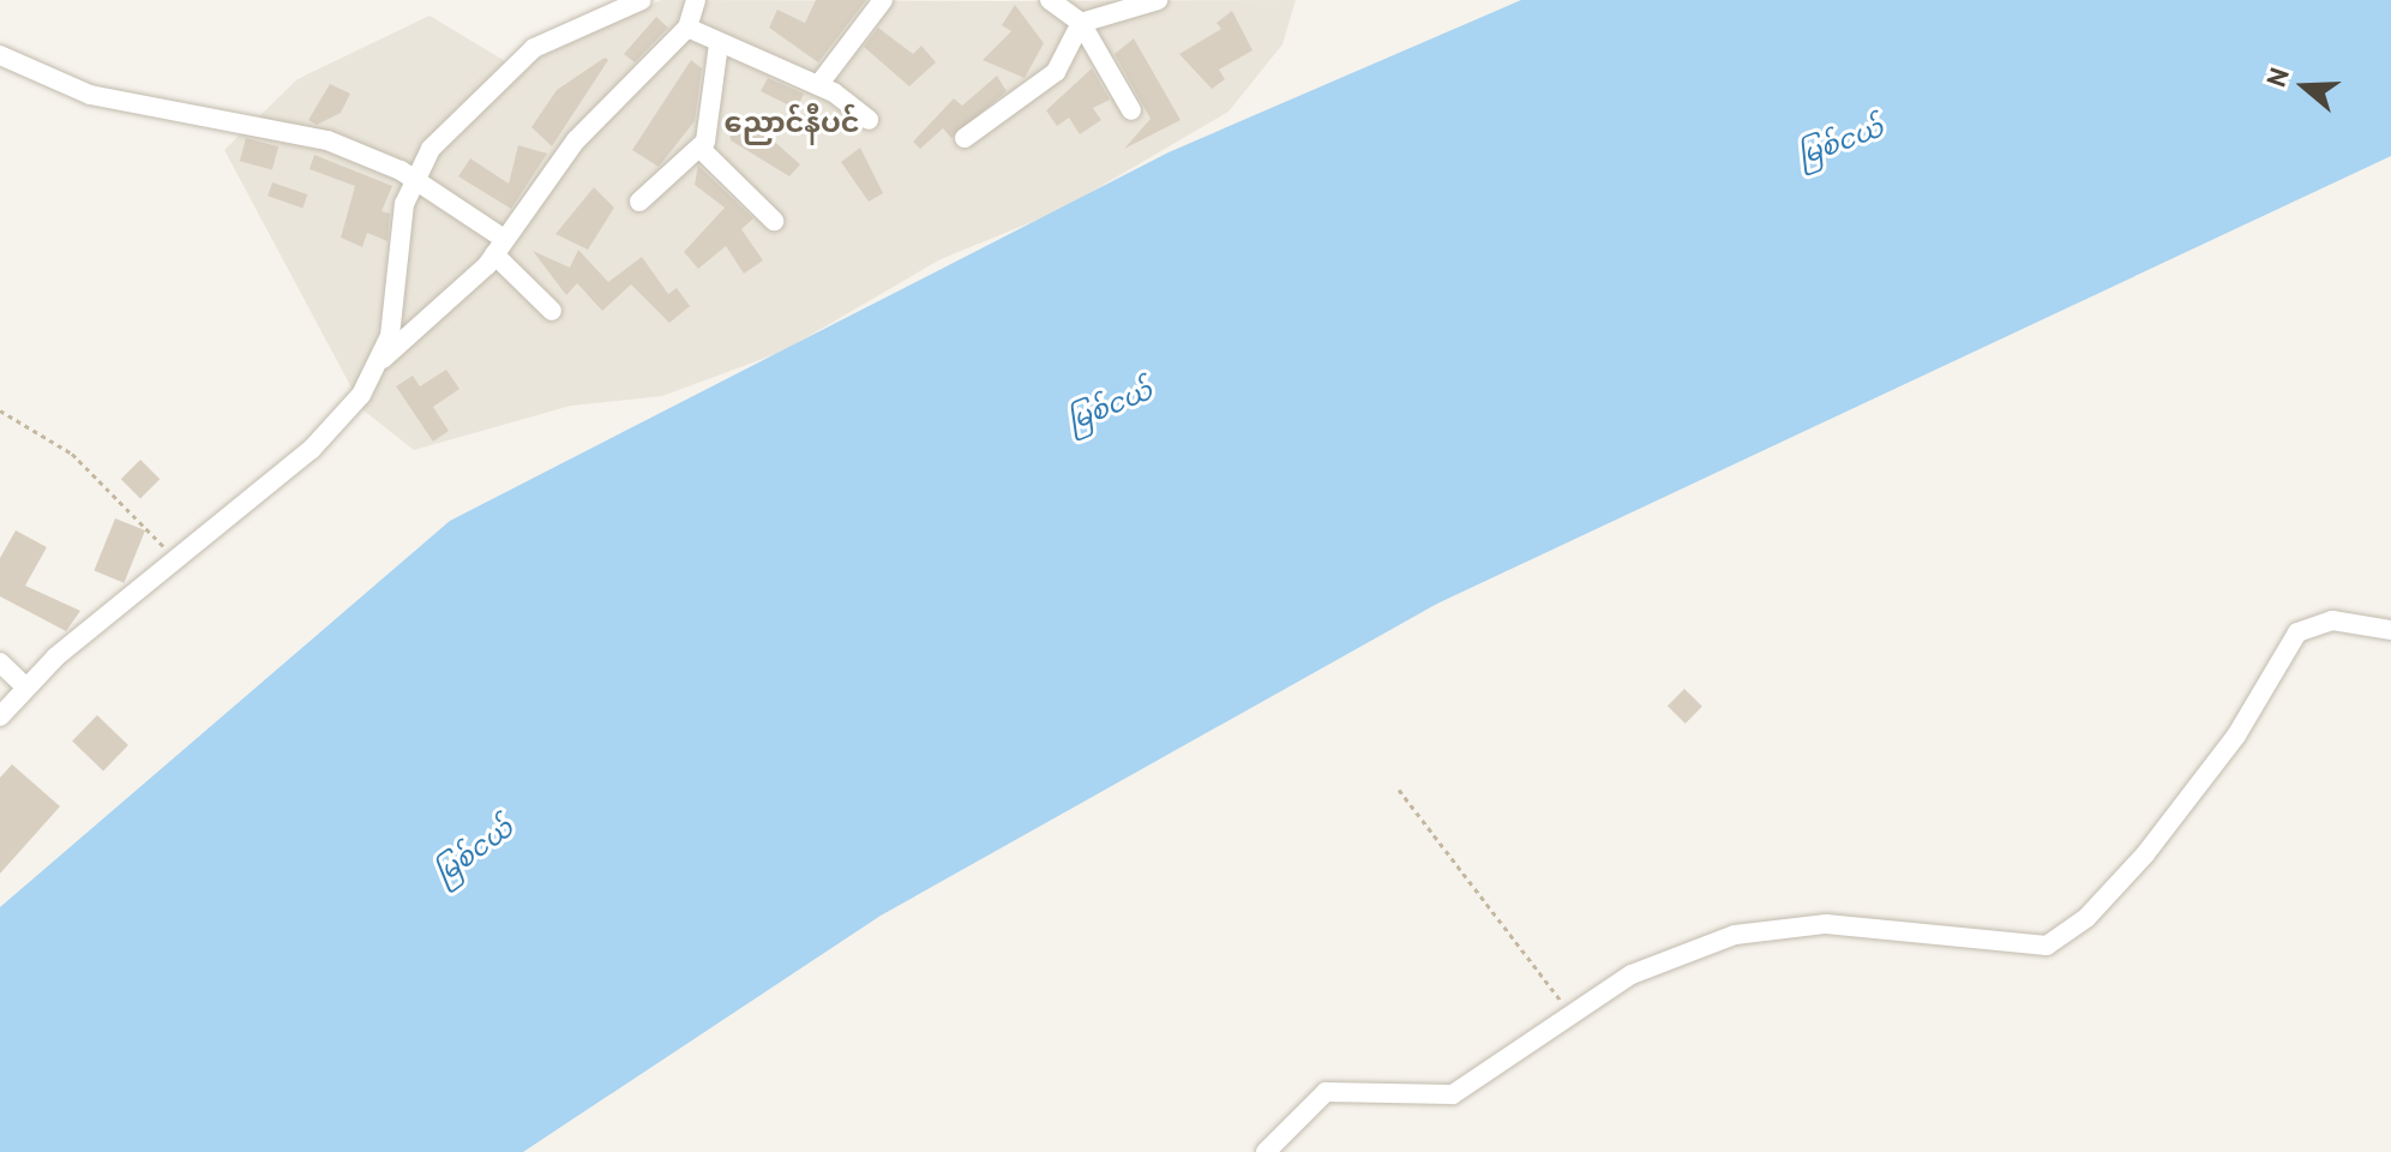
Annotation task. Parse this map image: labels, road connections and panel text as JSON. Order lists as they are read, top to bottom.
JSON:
{
  "districts": ["ညောင်နီပင်"],
  "water": ["မြစ်ငယ်"],
  "north": "left"
}
